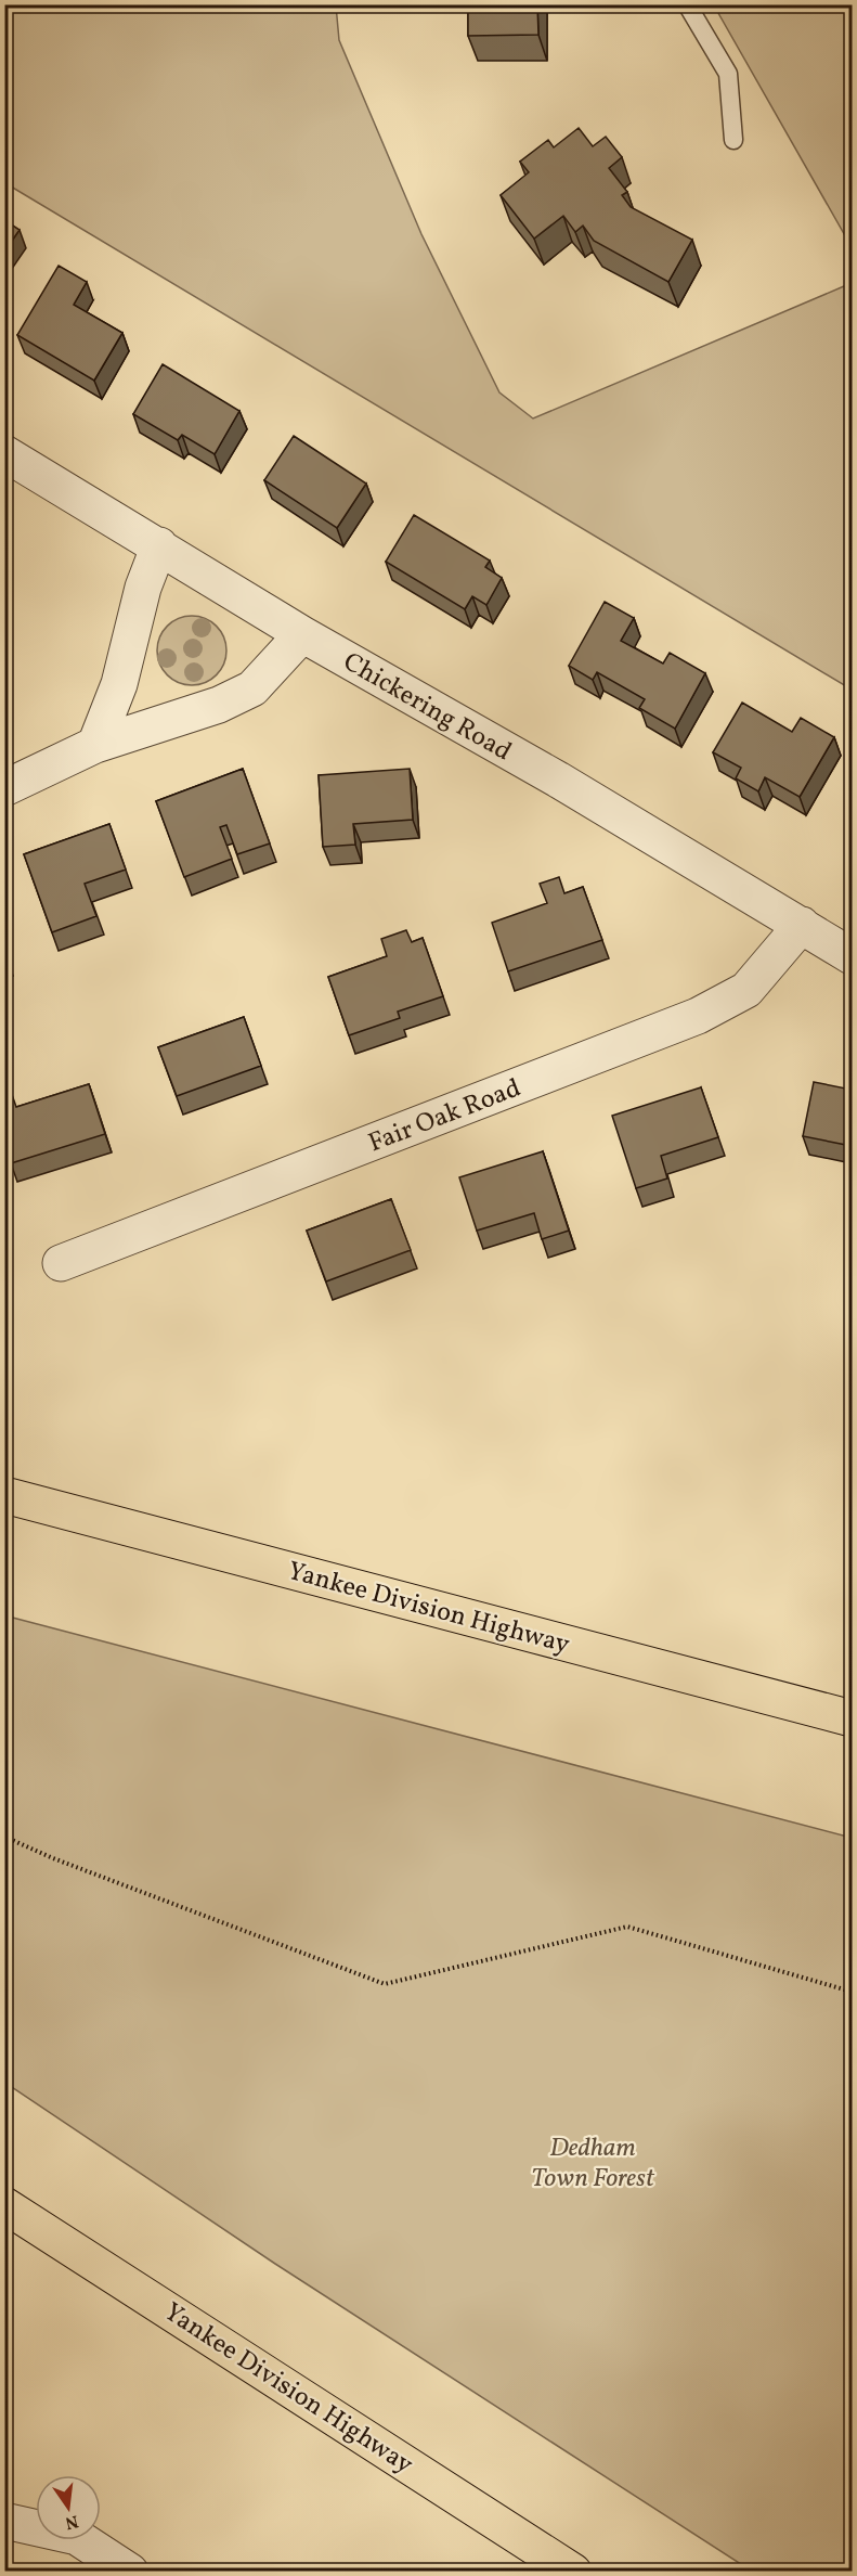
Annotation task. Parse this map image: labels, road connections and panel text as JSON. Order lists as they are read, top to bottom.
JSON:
{
  "streets": {
    "highway": ["Yankee Division Highway"],
    "street": ["Chickering Road", "Fair Oak Road"]
  },
  "crossings": [
    ["Chickering Road", "Fair Oak Road"]
  ],
  "parks": ["Dedham Town Forest"],
  "north": "bottom"
}
